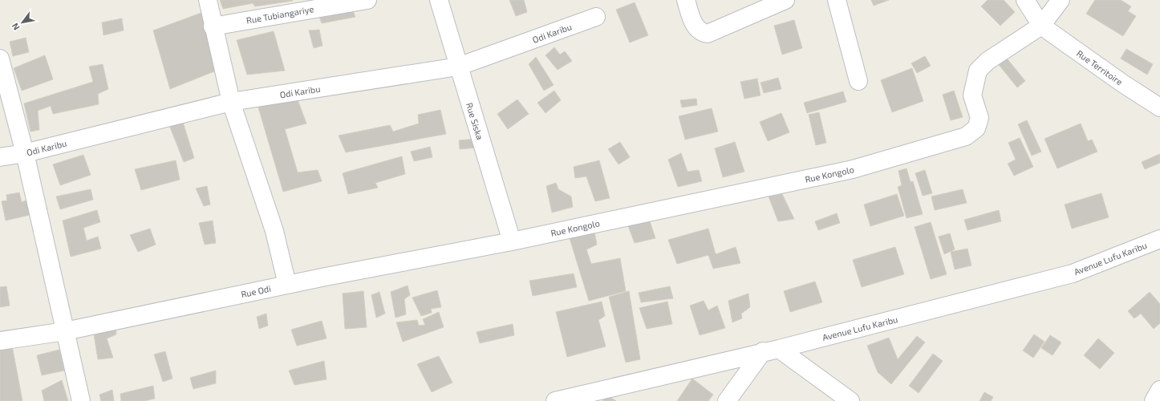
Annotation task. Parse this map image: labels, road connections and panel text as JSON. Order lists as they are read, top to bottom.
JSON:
{
  "streets": {
    "street": [
      "Rue Tubiangariye",
      "Odi Karibu",
      "Rue Territoire",
      "Rue Siska",
      "Rue Kongolo",
      "Avenue Lufu Karibu",
      "Rue Odi"
    ]
  },
  "crossings": [
    ["Odi Karibu", "Rue Siska"],
    ["Rue Territoire", "Rue Kongolo"],
    ["Rue Siska", "Rue Kongolo"],
    ["Rue Siska", "Rue Odi"],
    ["Rue Kongolo", "Rue Odi"]
  ],
  "north": "bottom left"
}
